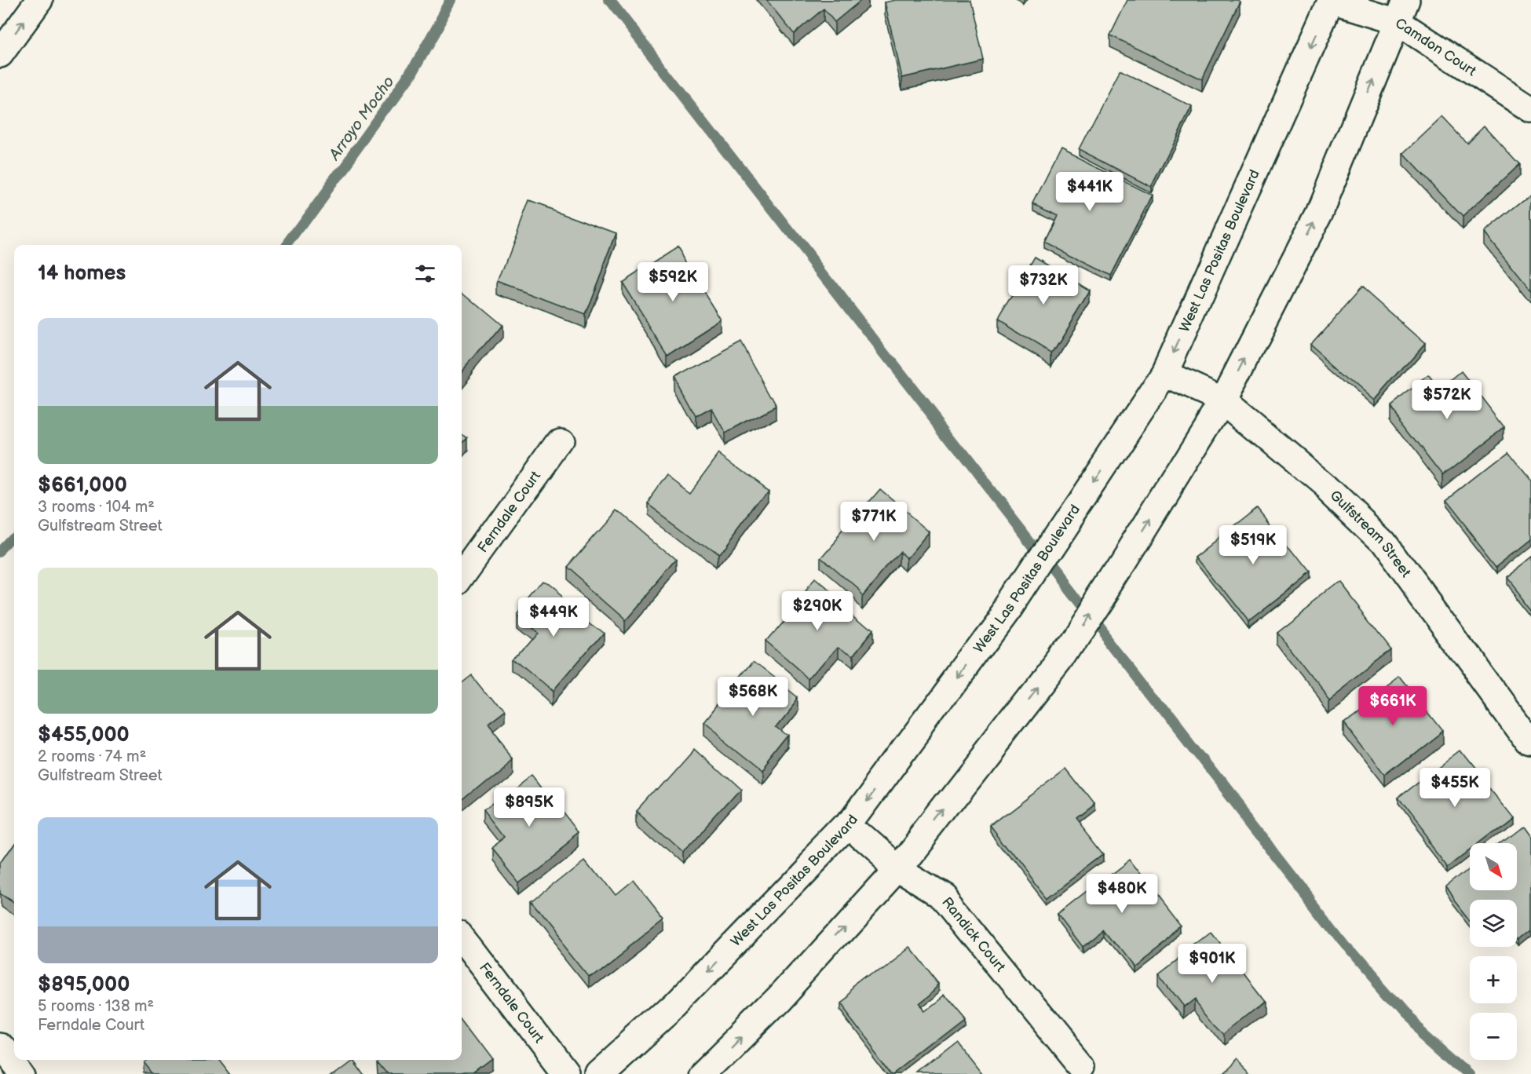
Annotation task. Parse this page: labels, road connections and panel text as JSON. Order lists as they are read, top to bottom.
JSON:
{
  "streets": {
    "street": [
      "Camdon Court",
      "West Las Positas Boulevard",
      "Ferndale Court",
      "Gulfstream Street",
      "Randick Court"
    ]
  },
  "crossings": [
    ["Camdon Court", "West Las Positas Boulevard"],
    ["West Las Positas Boulevard", "Gulfstream Street"],
    ["West Las Positas Boulevard", "Randick Court"]
  ],
  "water": ["Arroyo Mocho"],
  "north": "bottom right",
  "page": {
    "price": [
      "$441K",
      "$592K",
      "$732K",
      "$572K",
      "$771K",
      "$519K",
      "$290K",
      "$449K",
      "$568K",
      "$661K",
      "$455K",
      "$895K",
      "$480K",
      "$901K"
    ],
    "heading": "14 homes",
    "list": [
      {
        "name": "$661,000",
        "note": "3 rooms · 104 m² · Gulfstream Street"
      },
      {
        "name": "$455,000",
        "note": "2 rooms · 74 m² · Gulfstream Street"
      },
      {
        "name": "$895,000",
        "note": "5 rooms · 138 m² · Ferndale Court"
      }
    ],
    "map_buttons": ["+", "−"]
  }
}
